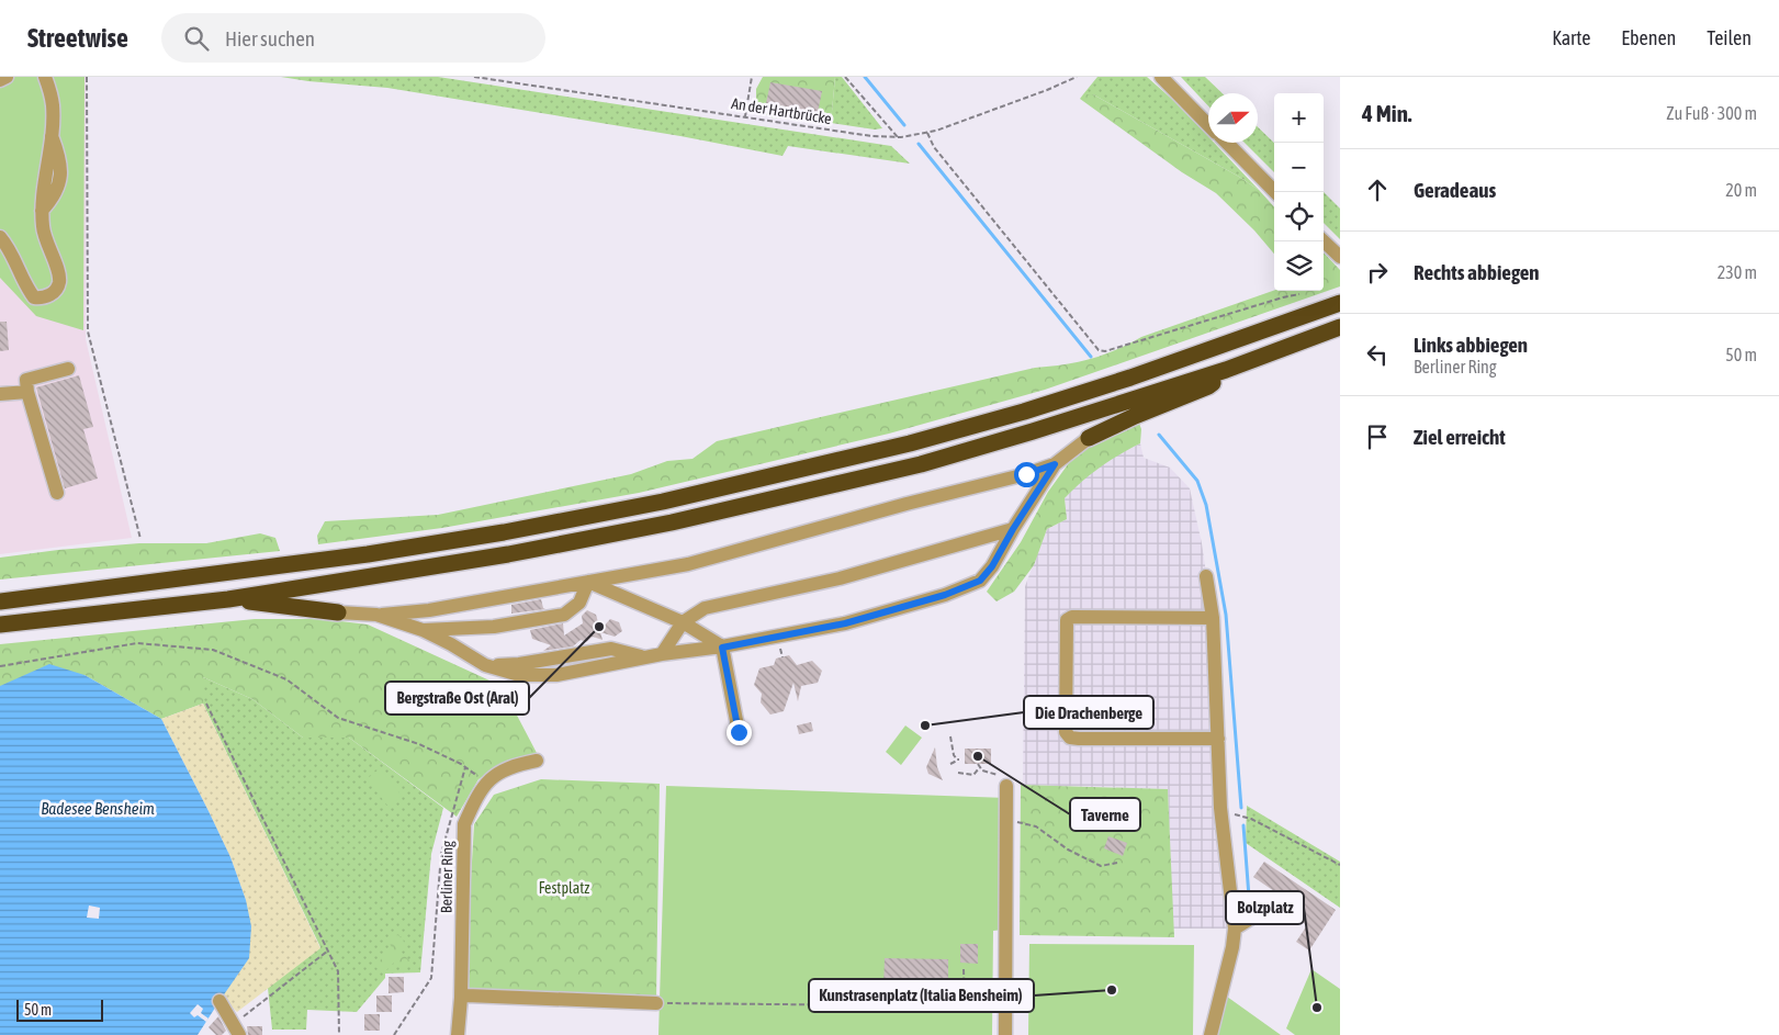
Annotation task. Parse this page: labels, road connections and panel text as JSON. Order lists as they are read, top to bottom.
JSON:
{
  "streets": {
    "street": ["Berliner Ring"],
    "path": ["An der Hartbrücke"]
  },
  "water": ["Badesee Bensheim"],
  "parks": ["Festplatz"],
  "places": [
    "Bergstraße Ost (Aral)",
    "Die Drachenberge",
    "Taverne",
    "Kunstrasenplatz (Italia Bensheim)",
    "Bolzplatz"
  ],
  "scale_bar": "50 m",
  "north": "right",
  "page": {
    "header": "Streetwise",
    "search": "Hier suchen",
    "nav": ["Karte", "Ebenen", "Teilen"],
    "heading": ["4 Min.", "Zu Fuß · 300 m"],
    "map_buttons": ["+", "−"],
    "list": [
      ["Geradeaus", "20 m"],
      ["Rechts abbiegen", "230 m"],
      ["Links abbiegen", "Berliner Ring", "50 m"],
      "Ziel erreicht"
    ],
    "scale": "50 m"
  }
}
